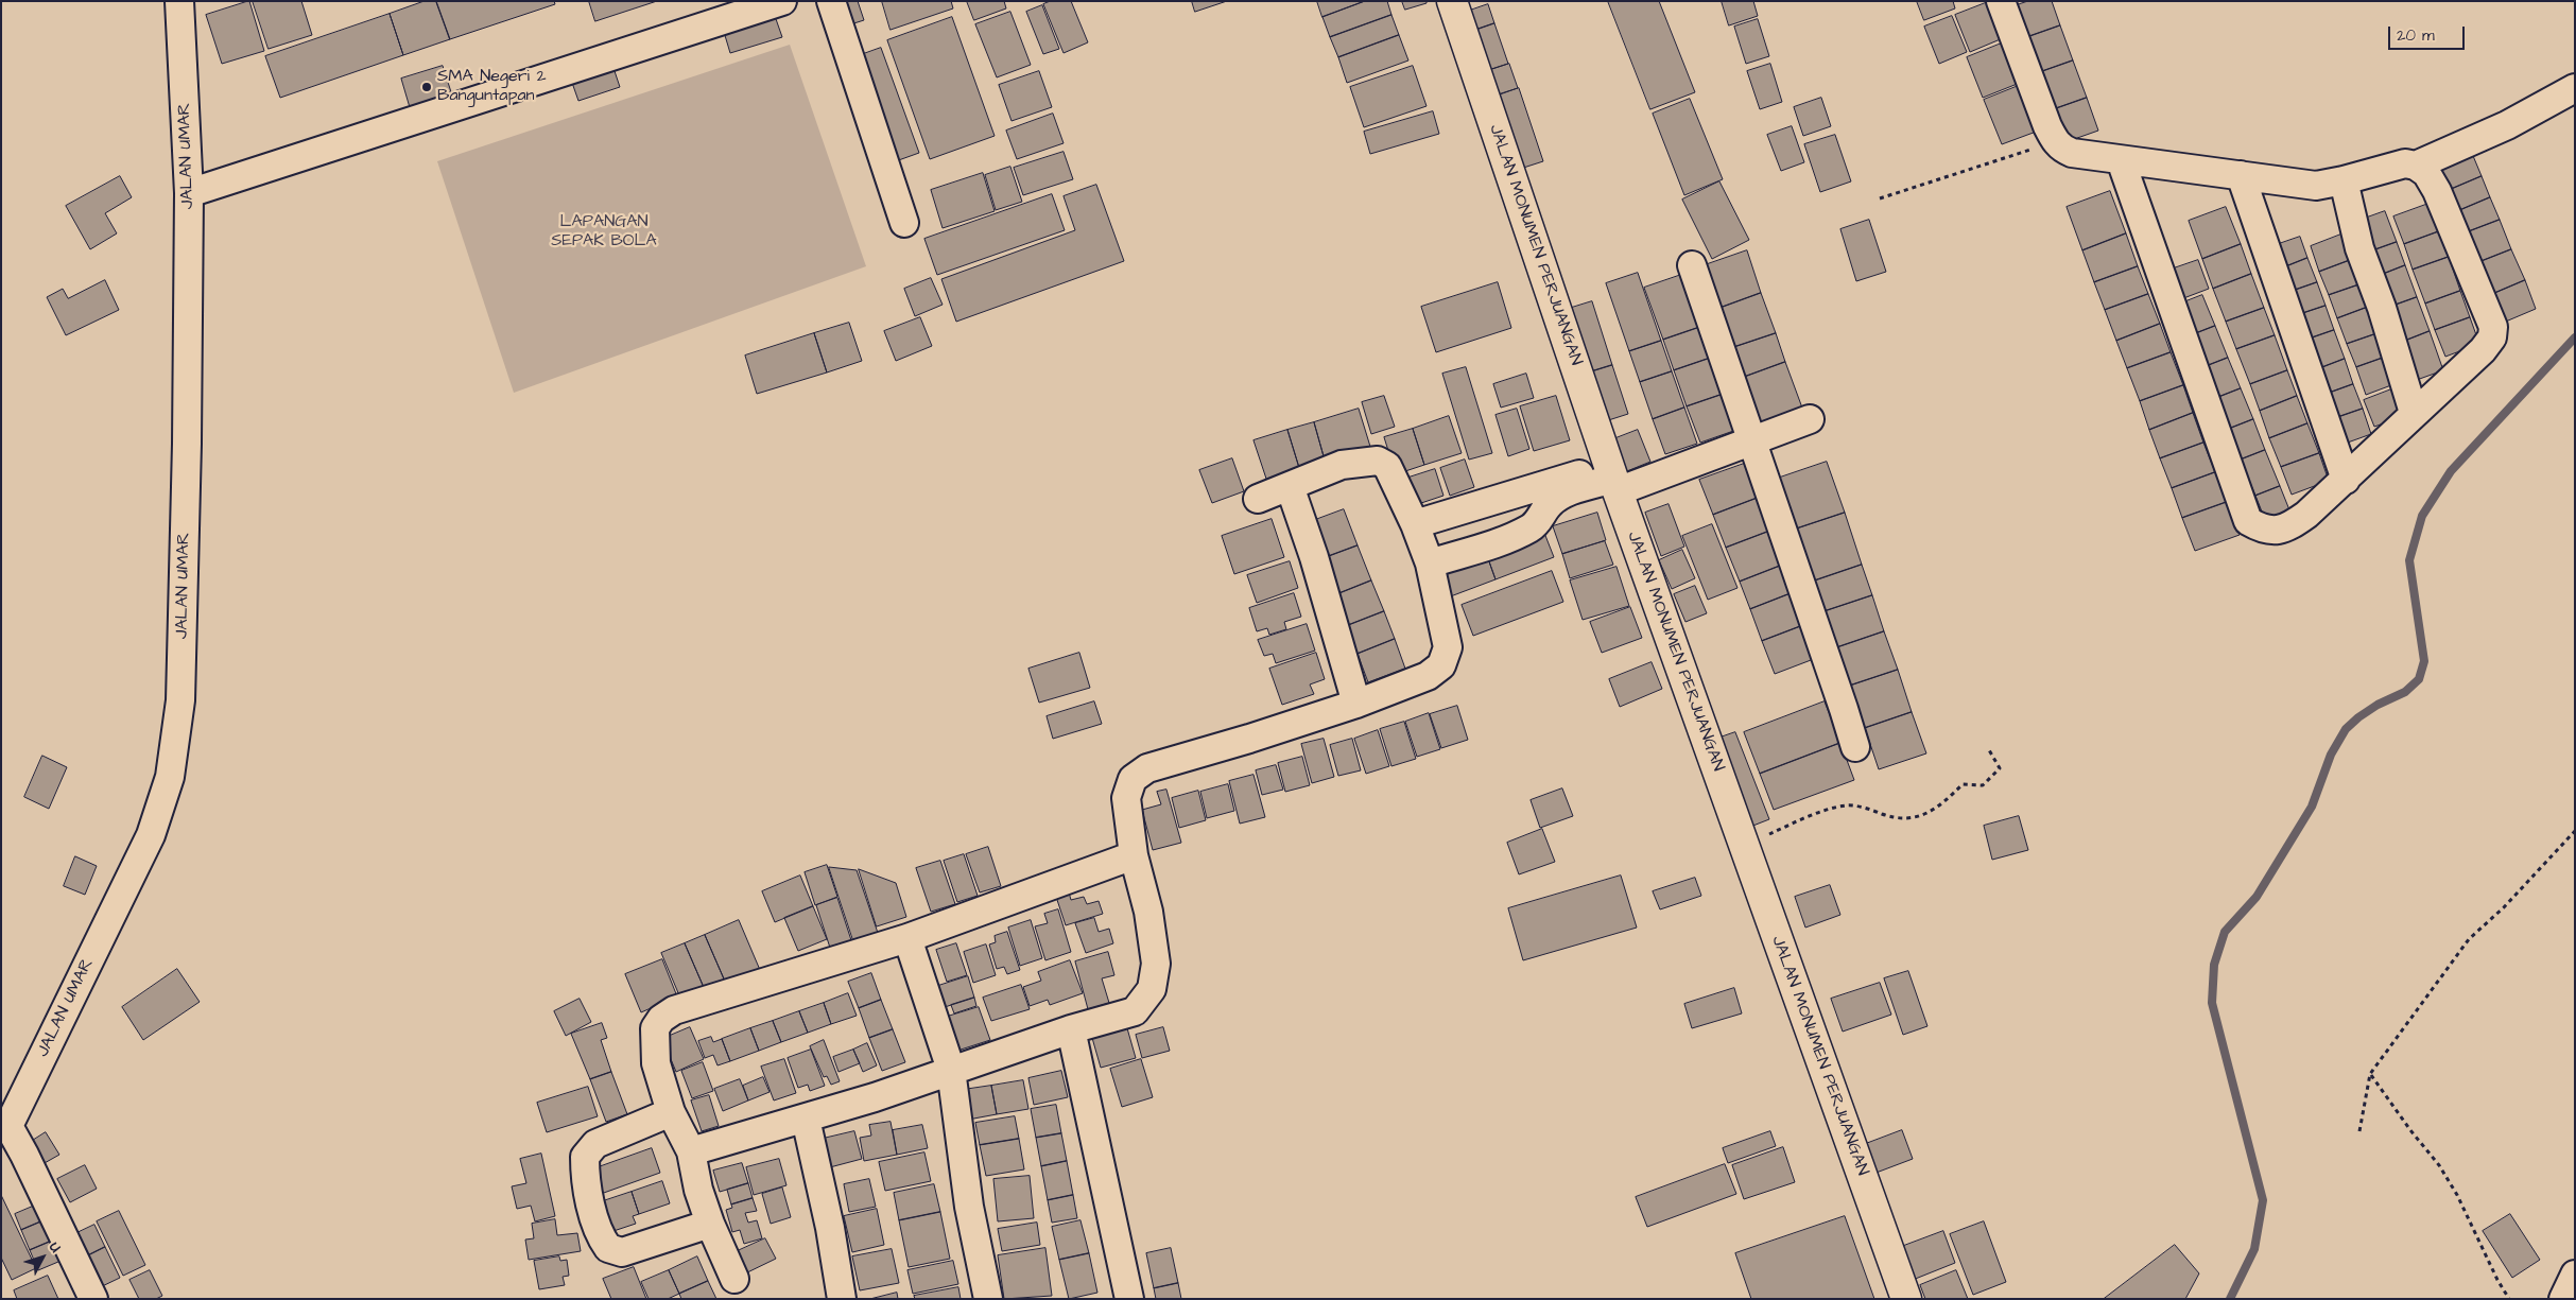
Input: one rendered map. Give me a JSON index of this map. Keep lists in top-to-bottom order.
{
  "streets": {
    "street": ["JALAN UMAR", "JALAN MONUMEN PERJUANGAN"]
  },
  "parks": ["LAPANGAN SEPAK BOLA"],
  "places": ["SMA Negeri 2 Banguntapan"],
  "scale_bar": "20 m",
  "north": "top right"
}
